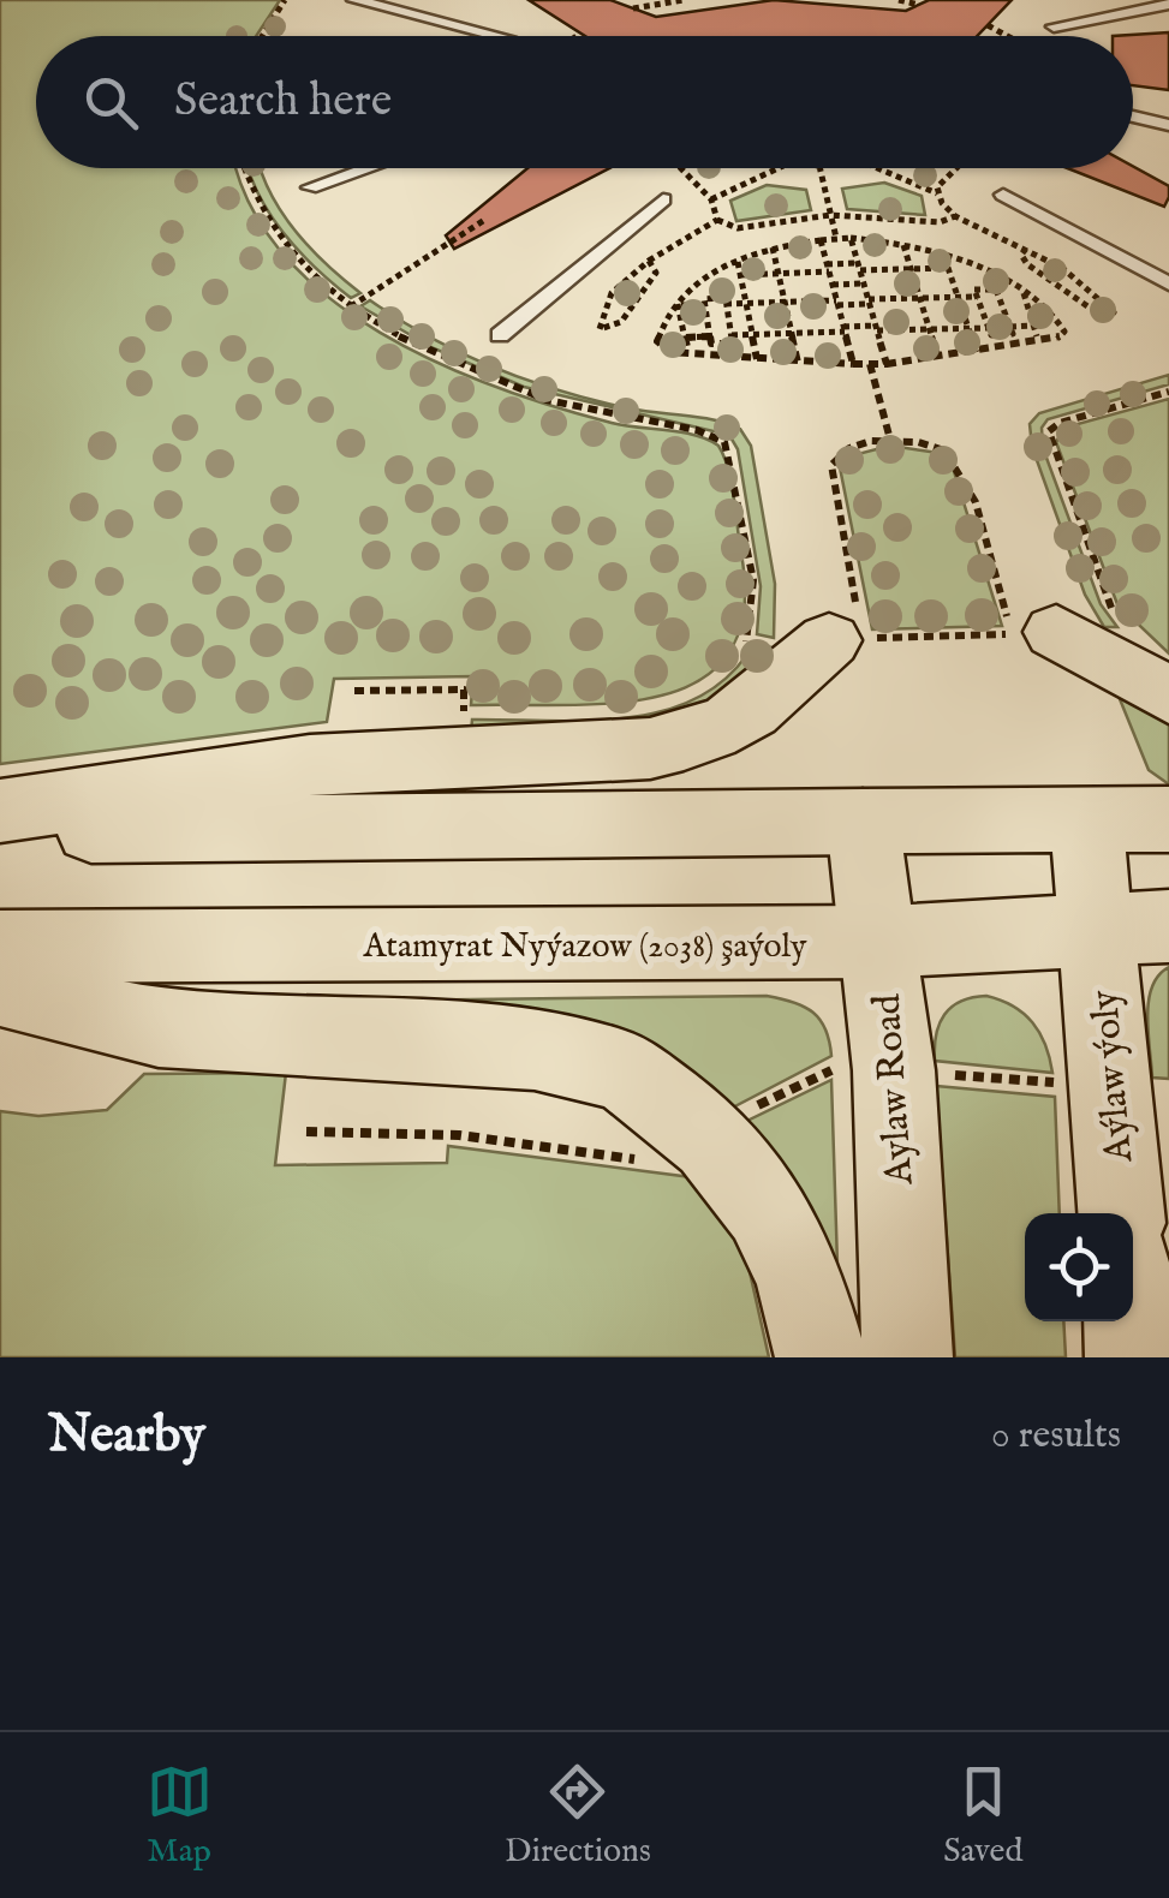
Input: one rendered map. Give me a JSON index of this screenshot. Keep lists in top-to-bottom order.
{
  "streets": {
    "main road": ["Atamyrat Nyýazow (2038) şaýoly", "Aýlaw ýoly", "Aylaw Road"]
  },
  "crossings": [
    ["Atamyrat Nyýazow (2038) şaýoly", "Aýlaw ýoly"],
    ["Atamyrat Nyýazow (2038) şaýoly", "Aylaw Road"]
  ],
  "page": {
    "search": "Search here",
    "heading": ["Nearby", "0 results"],
    "nav": ["Map", "Directions", "Saved"]
  }
}
